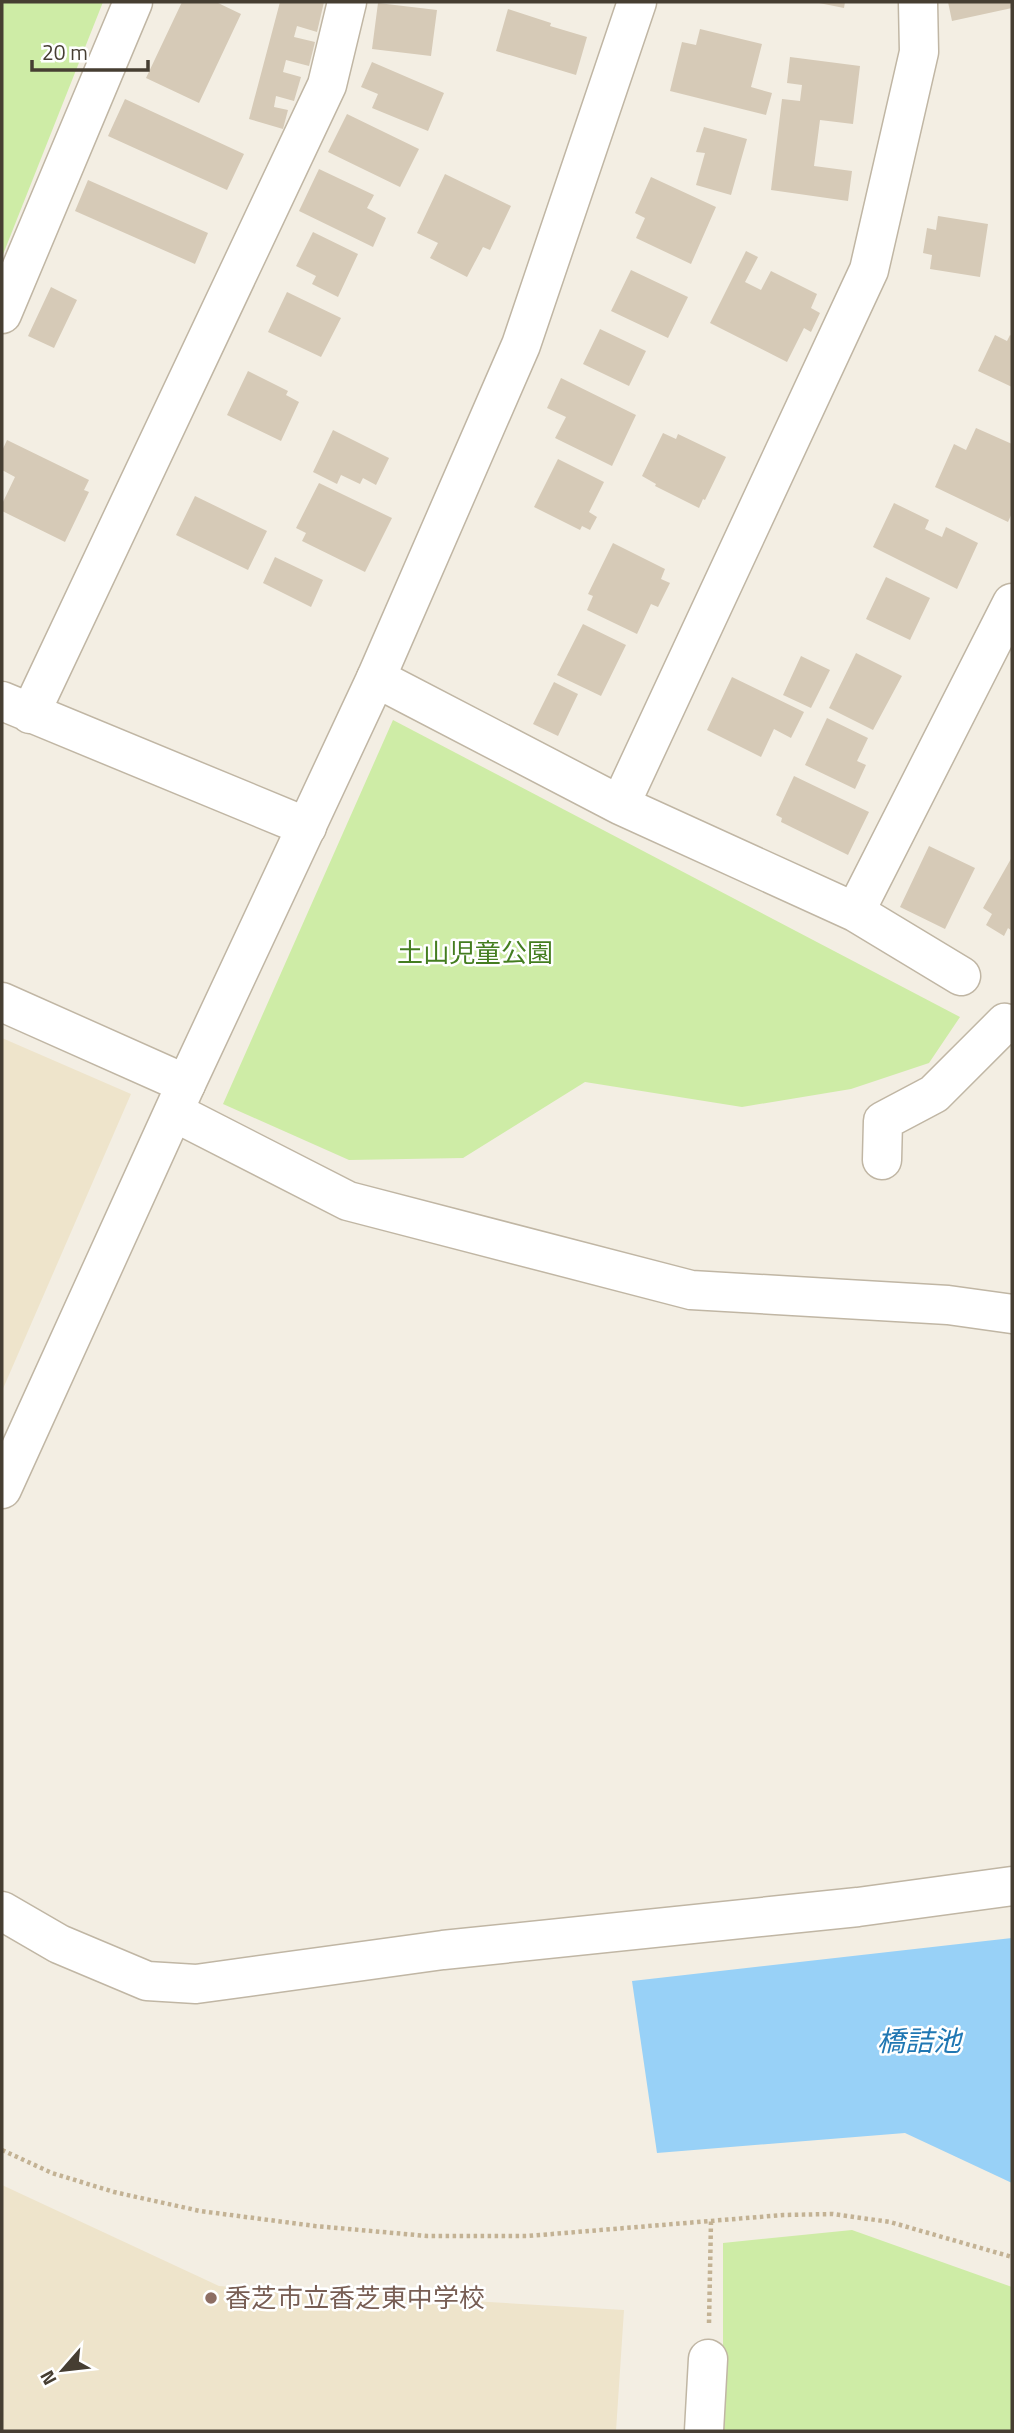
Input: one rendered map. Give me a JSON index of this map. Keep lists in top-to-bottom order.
{
  "water": ["橋詰池"],
  "parks": ["土山児童公園"],
  "places": ["香芝市立香芝東中学校"],
  "scale_bar": "20 m",
  "north": "bottom left"
}
